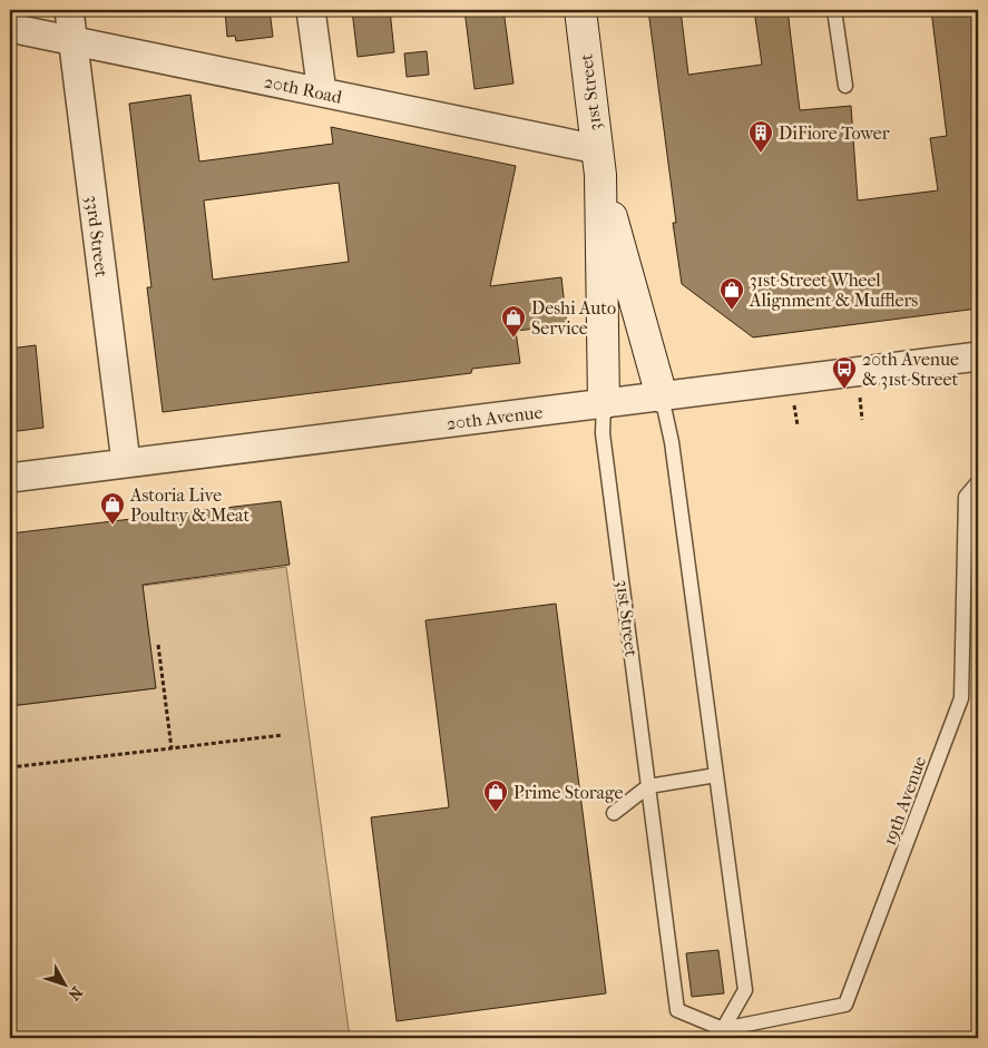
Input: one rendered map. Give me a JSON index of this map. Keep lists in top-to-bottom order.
{
  "streets": {
    "street": [
      "20th Road",
      "31st Street",
      "33rd Street",
      "20th Avenue"
    ],
    "lane": ["19th Avenue"]
  },
  "crossings": [
    ["20th Road", "31st Street"],
    ["20th Road", "33rd Street"],
    ["31st Street", "20th Avenue"],
    ["31st Street", "19th Avenue"],
    ["33rd Street", "20th Avenue"]
  ],
  "places": {
    "building": ["DiFiore Tower"],
    "shop": [
      "31st Street Wheel Alignment & Mufflers",
      "Deshi Auto Service",
      "Astoria Live Poultry & Meat",
      "Prime Storage"
    ],
    "bus stop": ["20th Avenue & 31st Street"]
  },
  "north": "bottom right"
}
